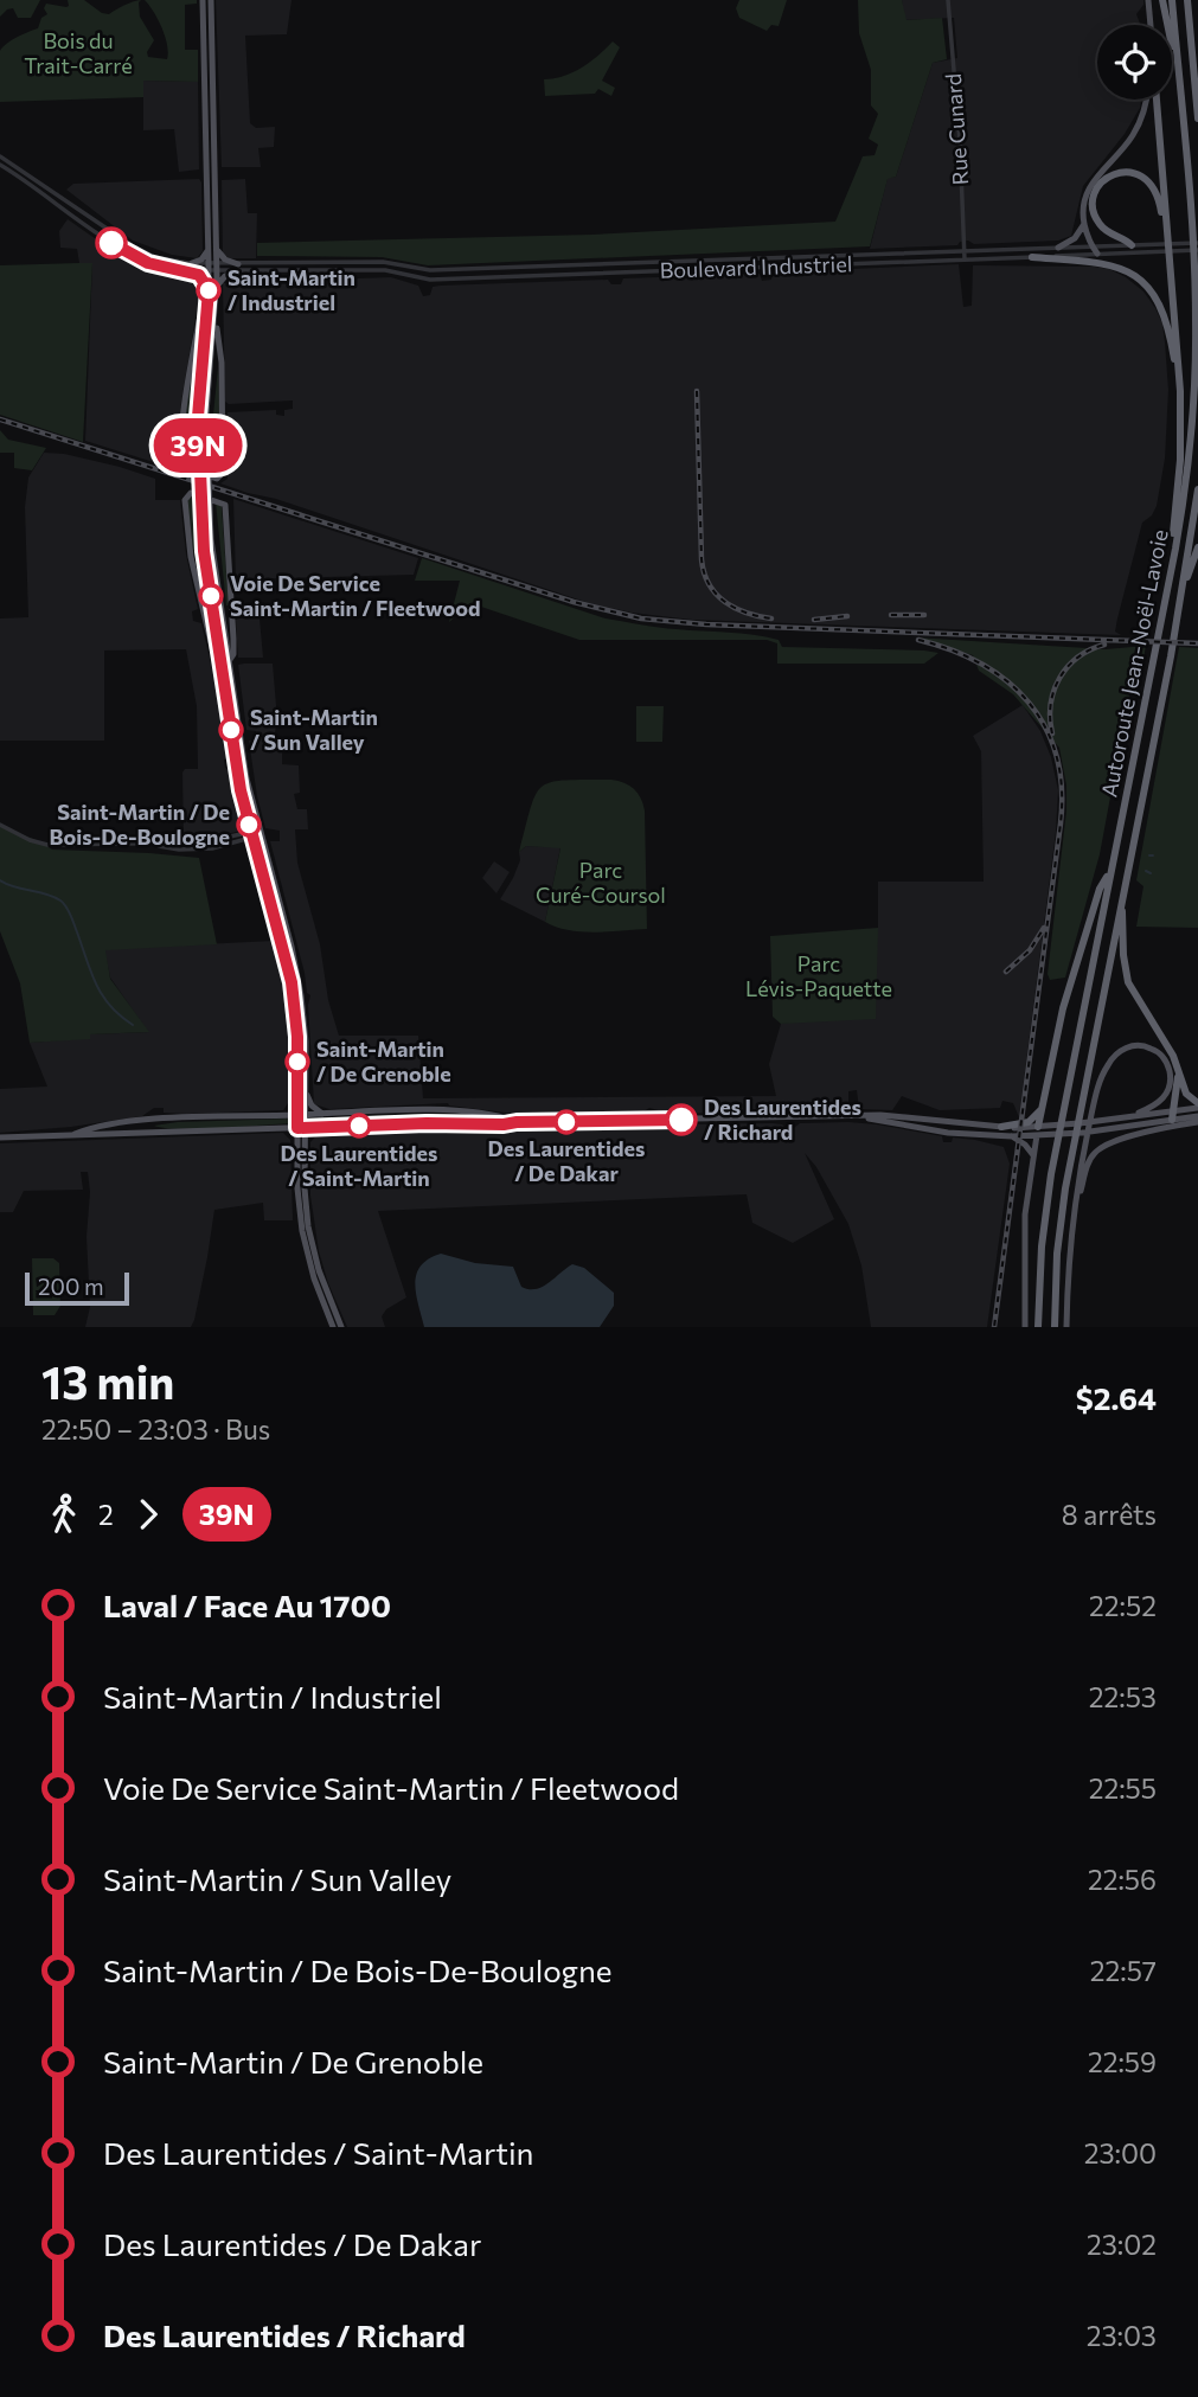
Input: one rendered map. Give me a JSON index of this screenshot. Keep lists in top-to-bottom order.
{
  "streets": {
    "highway": ["Autoroute Jean-Noël-Lavoie"],
    "street": ["Rue Cunard", "Boulevard Industriel"]
  },
  "crossings": [
    ["Rue Cunard", "Boulevard Industriel"],
    ["Boulevard Industriel", "Autoroute Jean-Noël-Lavoie"]
  ],
  "parks": ["Bois du Trait-Carré", "Parc Curé-Coursol", "Parc Lévis-Paquette"],
  "places": [
    "Saint-Martin / Industriel",
    "Voie De Service Saint-Martin / Fleetwood",
    "Saint-Martin / Sun Valley",
    "Saint-Martin / De Bois-De-Boulogne",
    "Saint-Martin / De Grenoble",
    "Des Laurentides / Richard",
    "Des Laurentides / De Dakar",
    "Des Laurentides / Saint-Martin"
  ],
  "lines": ["bus line 39N"],
  "scale_bar": "200 m",
  "page": {
    "on_map": "39N",
    "scale": "200 m",
    "heading": ["13 min", "22:50 – 23:03 · Bus", "$2.64"],
    "legs": ["2", "39N", "8 arrêts"],
    "list": [
      {
        "name": "Laval / Face Au 1700",
        "value": "22:52"
      },
      {
        "name": "Saint-Martin / Industriel",
        "value": "22:53"
      },
      {
        "name": "Voie De Service Saint-Martin / Fleetwood",
        "value": "22:55"
      },
      {
        "name": "Saint-Martin / Sun Valley",
        "value": "22:56"
      },
      {
        "name": "Saint-Martin / De Bois-De-Boulogne",
        "value": "22:57"
      },
      {
        "name": "Saint-Martin / De Grenoble",
        "value": "22:59"
      },
      {
        "name": "Des Laurentides / Saint-Martin",
        "value": "23:00"
      },
      {
        "name": "Des Laurentides / De Dakar",
        "value": "23:02"
      },
      {
        "name": "Des Laurentides / Richard",
        "value": "23:03"
      }
    ]
  }
}
